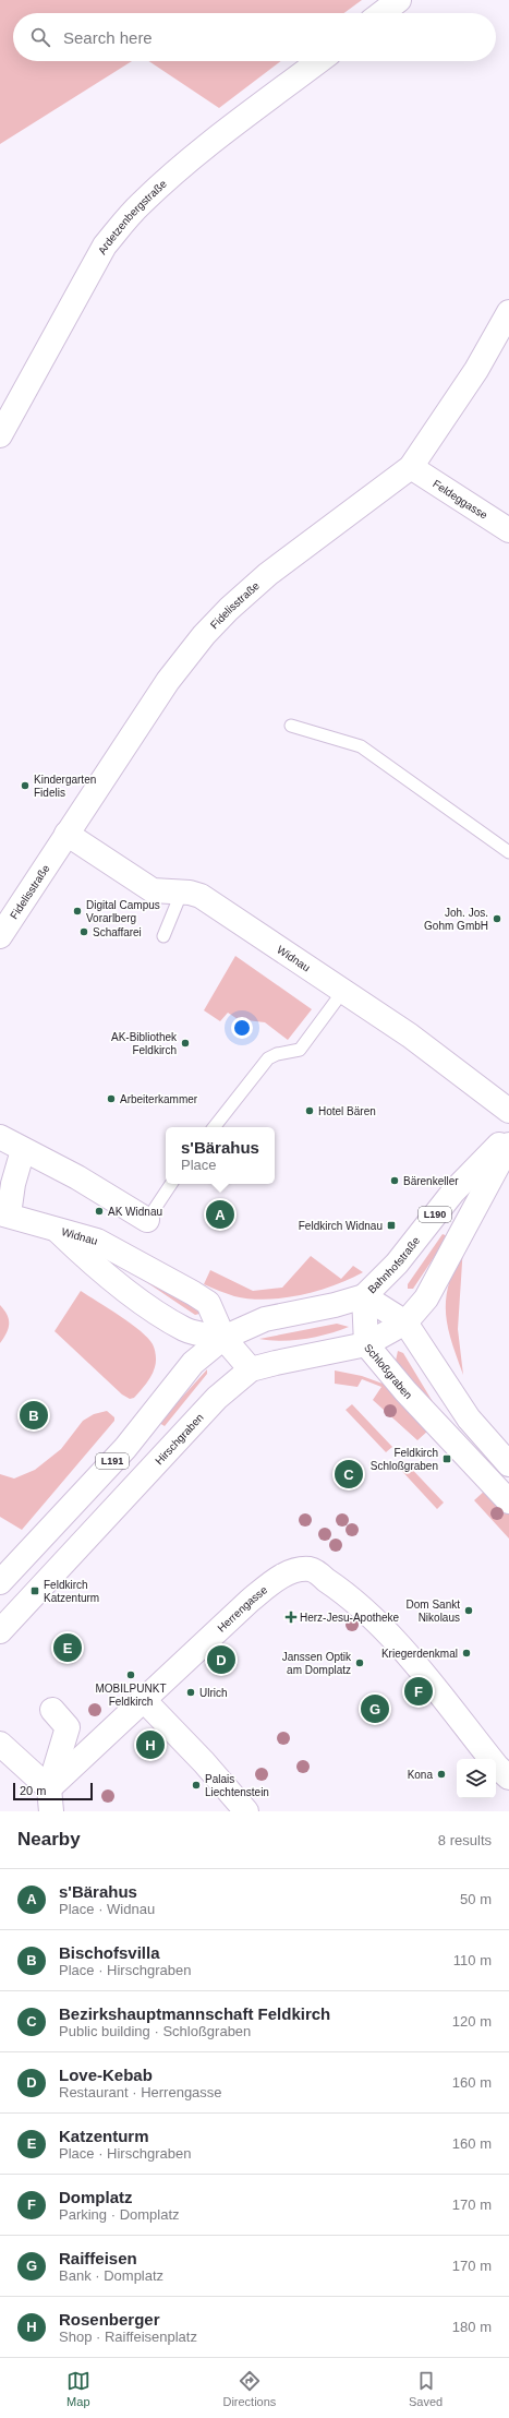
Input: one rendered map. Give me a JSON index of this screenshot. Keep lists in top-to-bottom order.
{
  "streets": {
    "street": [
      "Ardetzenbergstraße",
      "Feldeggasse",
      "Fidelisstraße",
      "Widnau",
      "L190",
      "Bahnhofstraße",
      "Schloßgraben",
      "Hirschgraben",
      "L191",
      "Herrengasse"
    ]
  },
  "crossings": [
    ["Feldeggasse", "Fidelisstraße"],
    ["Fidelisstraße", "Widnau"],
    ["Widnau", "Hirschgraben"],
    ["Widnau", "L191"],
    ["L190", "Hirschgraben"],
    ["Bahnhofstraße", "Schloßgraben"],
    ["Bahnhofstraße", "L191"],
    ["Schloßgraben", "Hirschgraben"],
    ["Schloßgraben", "L191"]
  ],
  "places": {
    "other": [
      "Kindergarten Fidelis",
      "Digital Campus Vorarlberg",
      "Joh. Jos. Gohm GmbH",
      "Schaffarei",
      "AK-Bibliothek Feldkirch",
      "Arbeiterkammer",
      "Hotel Bären",
      "Bärenkeller",
      "AK Widnau",
      "Dom Sankt Nikolaus",
      "Kriegerdenkmal",
      "Janssen Optik am Domplatz",
      "MOBILPUNKT Feldkirch",
      "Ulrich",
      "Kona",
      "Palais Liechtenstein"
    ],
    "transit": ["Feldkirch Widnau", "Feldkirch Schloßgraben", "Feldkirch Katzenturm"],
    "health": ["Herz-Jesu-Apotheke"]
  },
  "scale_bar": "20 m",
  "page": {
    "search": "Search here",
    "popup": ["s'Bärahus", "Place"],
    "pins": [
      "A",
      "B",
      "C",
      "E",
      "D",
      "F",
      "G",
      "H"
    ],
    "scale": "20 m",
    "heading": ["Nearby", "8 results"],
    "list": [
      {
        "mark": "A",
        "name": "s'Bärahus",
        "note": "Place · Widnau",
        "value": "50 m"
      },
      {
        "mark": "B",
        "name": "Bischofsvilla",
        "note": "Place · Hirschgraben",
        "value": "110 m"
      },
      {
        "mark": "C",
        "name": "Bezirkshauptmannschaft Feldkirch",
        "note": "Public building · Schloßgraben",
        "value": "120 m"
      },
      {
        "mark": "D",
        "name": "Love-Kebab",
        "note": "Restaurant · Herrengasse",
        "value": "160 m"
      },
      {
        "mark": "E",
        "name": "Katzenturm",
        "note": "Place · Hirschgraben",
        "value": "160 m"
      },
      {
        "mark": "F",
        "name": "Domplatz",
        "note": "Parking · Domplatz",
        "value": "170 m"
      },
      {
        "mark": "G",
        "name": "Raiffeisen",
        "note": "Bank · Domplatz",
        "value": "170 m"
      },
      {
        "mark": "H",
        "name": "Rosenberger",
        "note": "Shop · Raiffeisenplatz",
        "value": "180 m"
      }
    ],
    "nav": ["Map", "Directions", "Saved"]
  }
}
